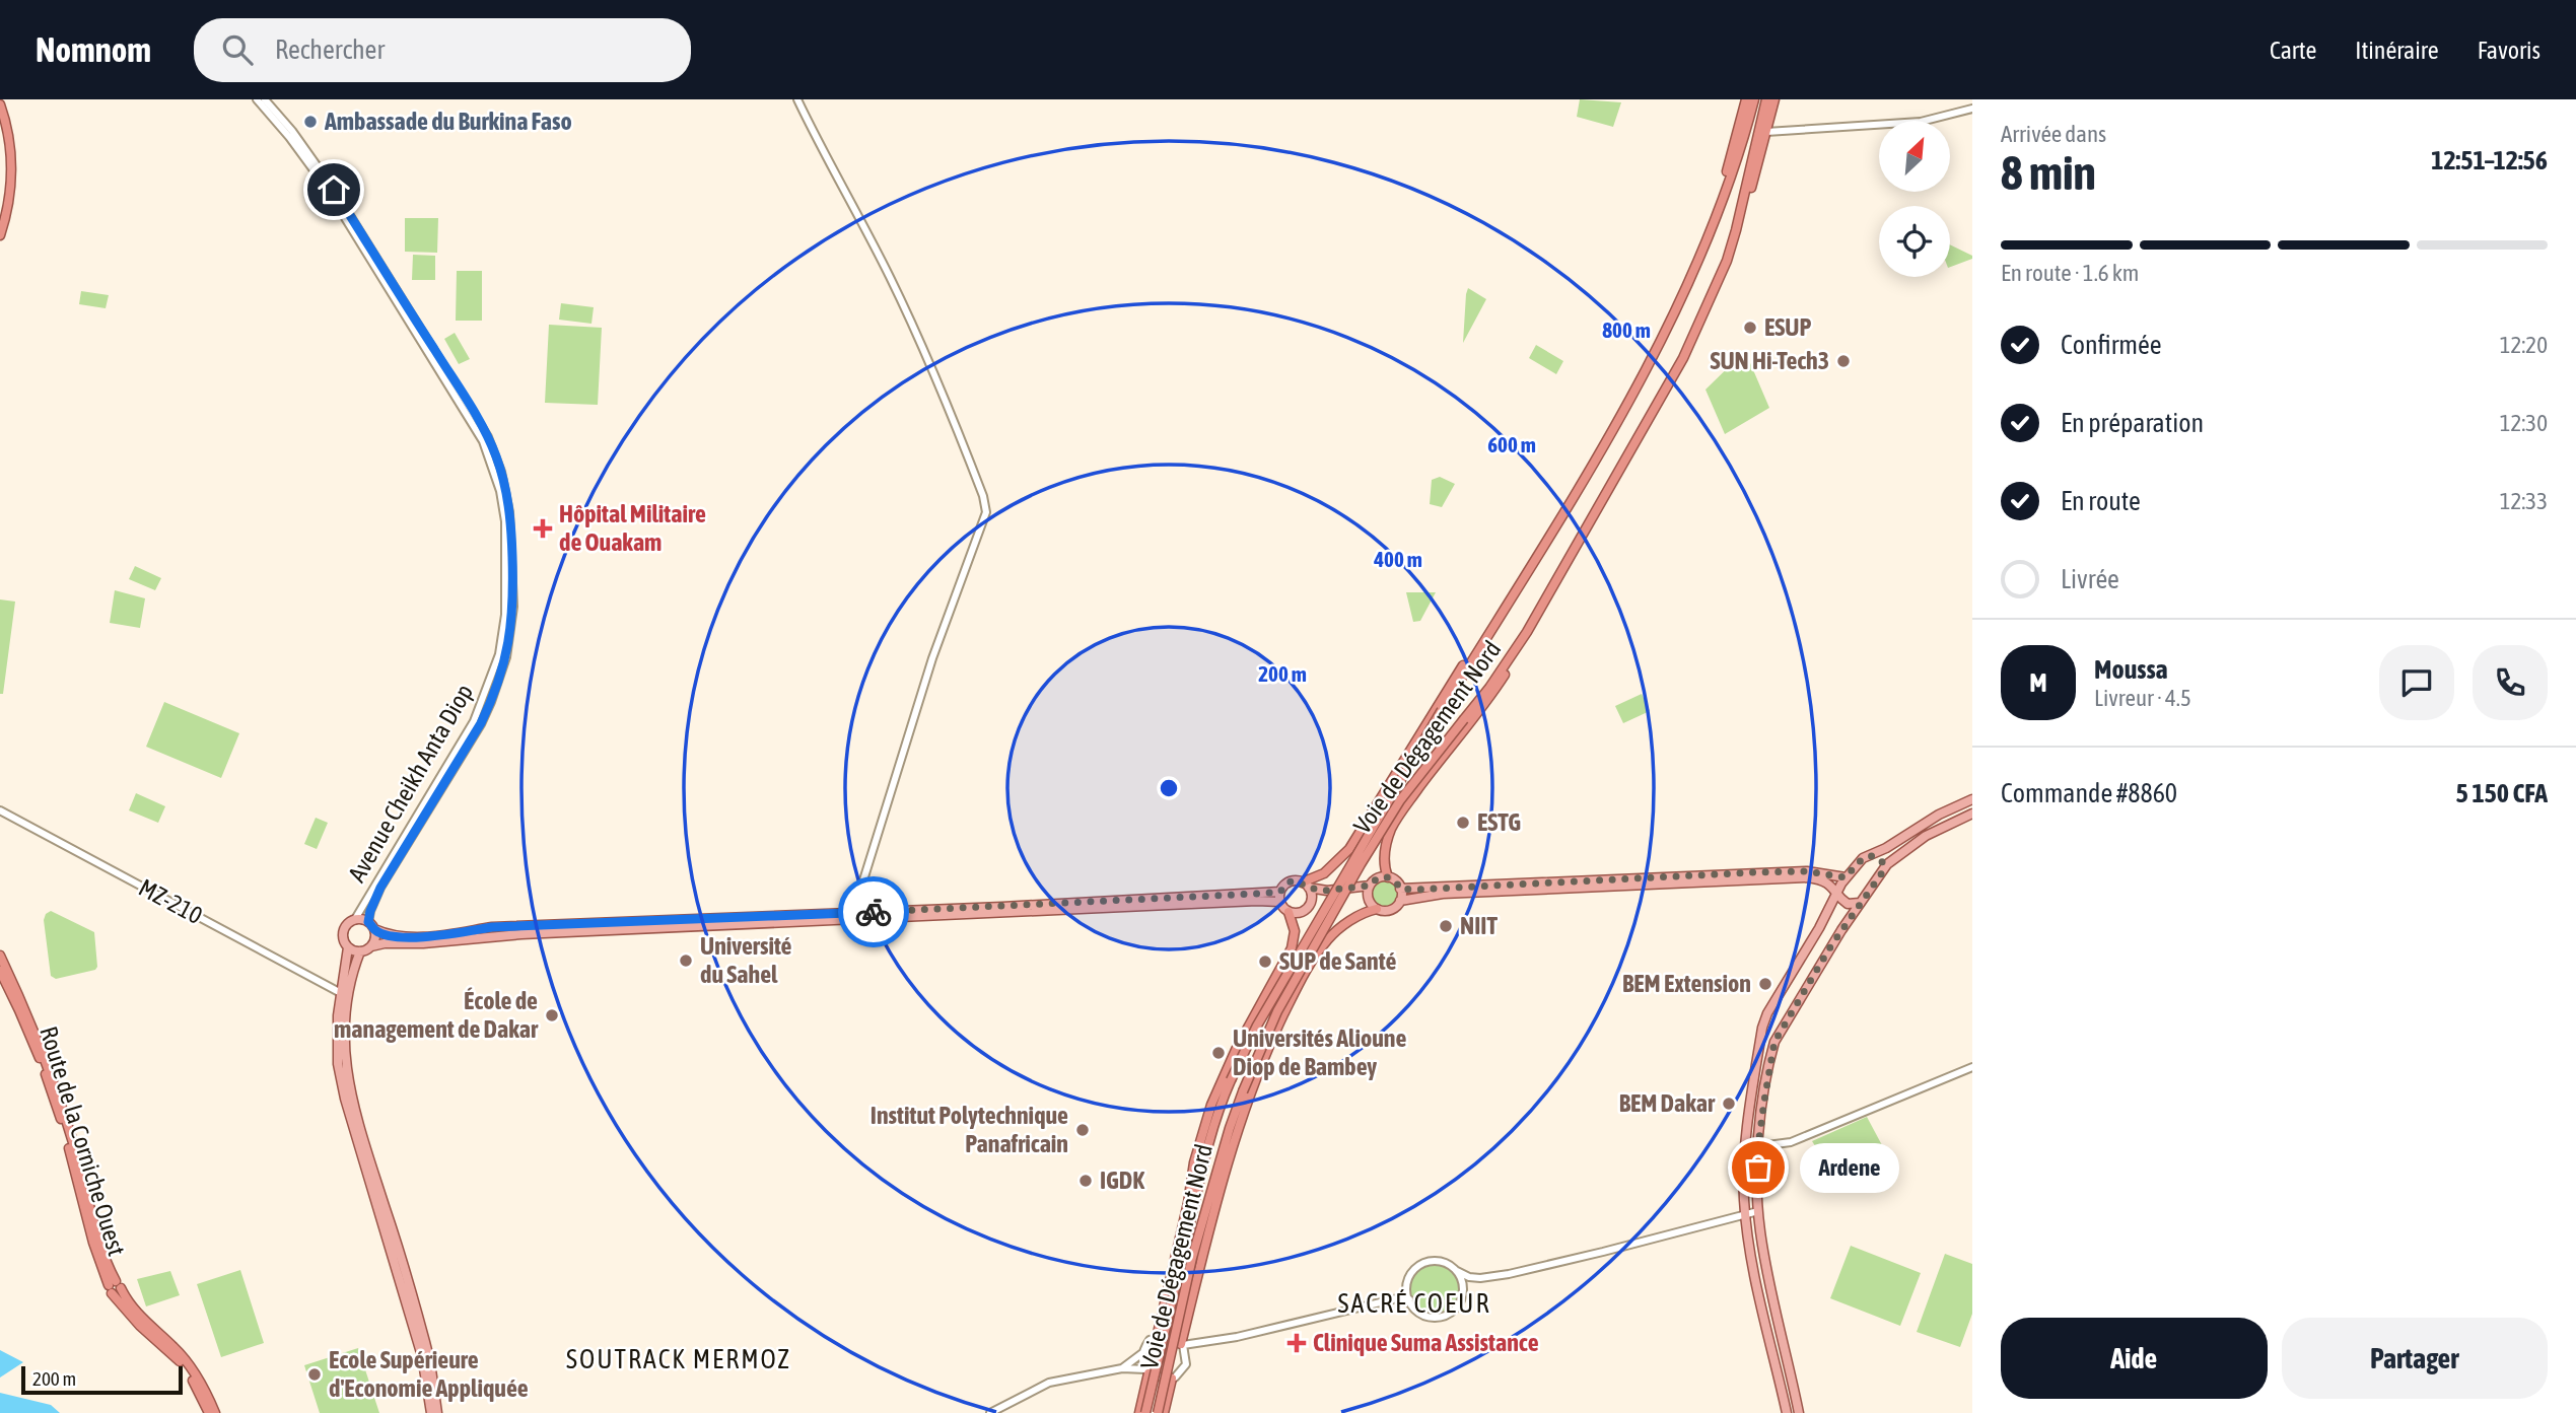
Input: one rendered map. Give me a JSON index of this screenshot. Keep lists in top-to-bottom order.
{
  "streets": {
    "highway": ["Voie de Dégagement Nord", "Route de la Corniche Ouest"],
    "street": ["Avenue Cheikh Anta Diop", "MZ-210"]
  },
  "districts": ["SACRÉ COEUR", "SOUTRACK MERMOZ"],
  "places": {
    "other": [
      "Ambassade du Burkina Faso",
      "ESUP",
      "SUN Hi-Tech3",
      "ESTG",
      "NIIT",
      "Université du Sahel",
      "SUP de Santé",
      "BEM Extension",
      "École de management de Dakar",
      "Universités Alioune Diop de Bambey",
      "BEM Dakar",
      "Institut Polytechnique Panafricain",
      "Ardene",
      "IGDK",
      "Ecole Supérieure d'Economie Appliquée"
    ],
    "health": ["Hôpital Militaire de Ouakam", "Clinique Suma Assistance"]
  },
  "scale_bar": "200 m",
  "north": "top right",
  "page": {
    "header": "Nomnom",
    "search": "Rechercher",
    "nav": ["Carte", "Itinéraire", "Favoris"],
    "heading": ["8 min", "Arrivée dans", "12:51–12:56"],
    "panel": [
      "Moussa",
      "Livreur · 4.5",
      "Commande #8860",
      "5 150 CFA"
    ],
    "bar": "En route · 1.6 km",
    "list": [
      ["Confirmée", "12:20"],
      ["En préparation", "12:30"],
      ["En route", "12:33"],
      "Livrée"
    ],
    "round": "M",
    "bubble": "Ardene",
    "buttons": ["Aide", "Partager"],
    "scale": "200 m"
  },
  "rings": [
    "800 m",
    "600 m",
    "400 m",
    "200 m"
  ]
}
